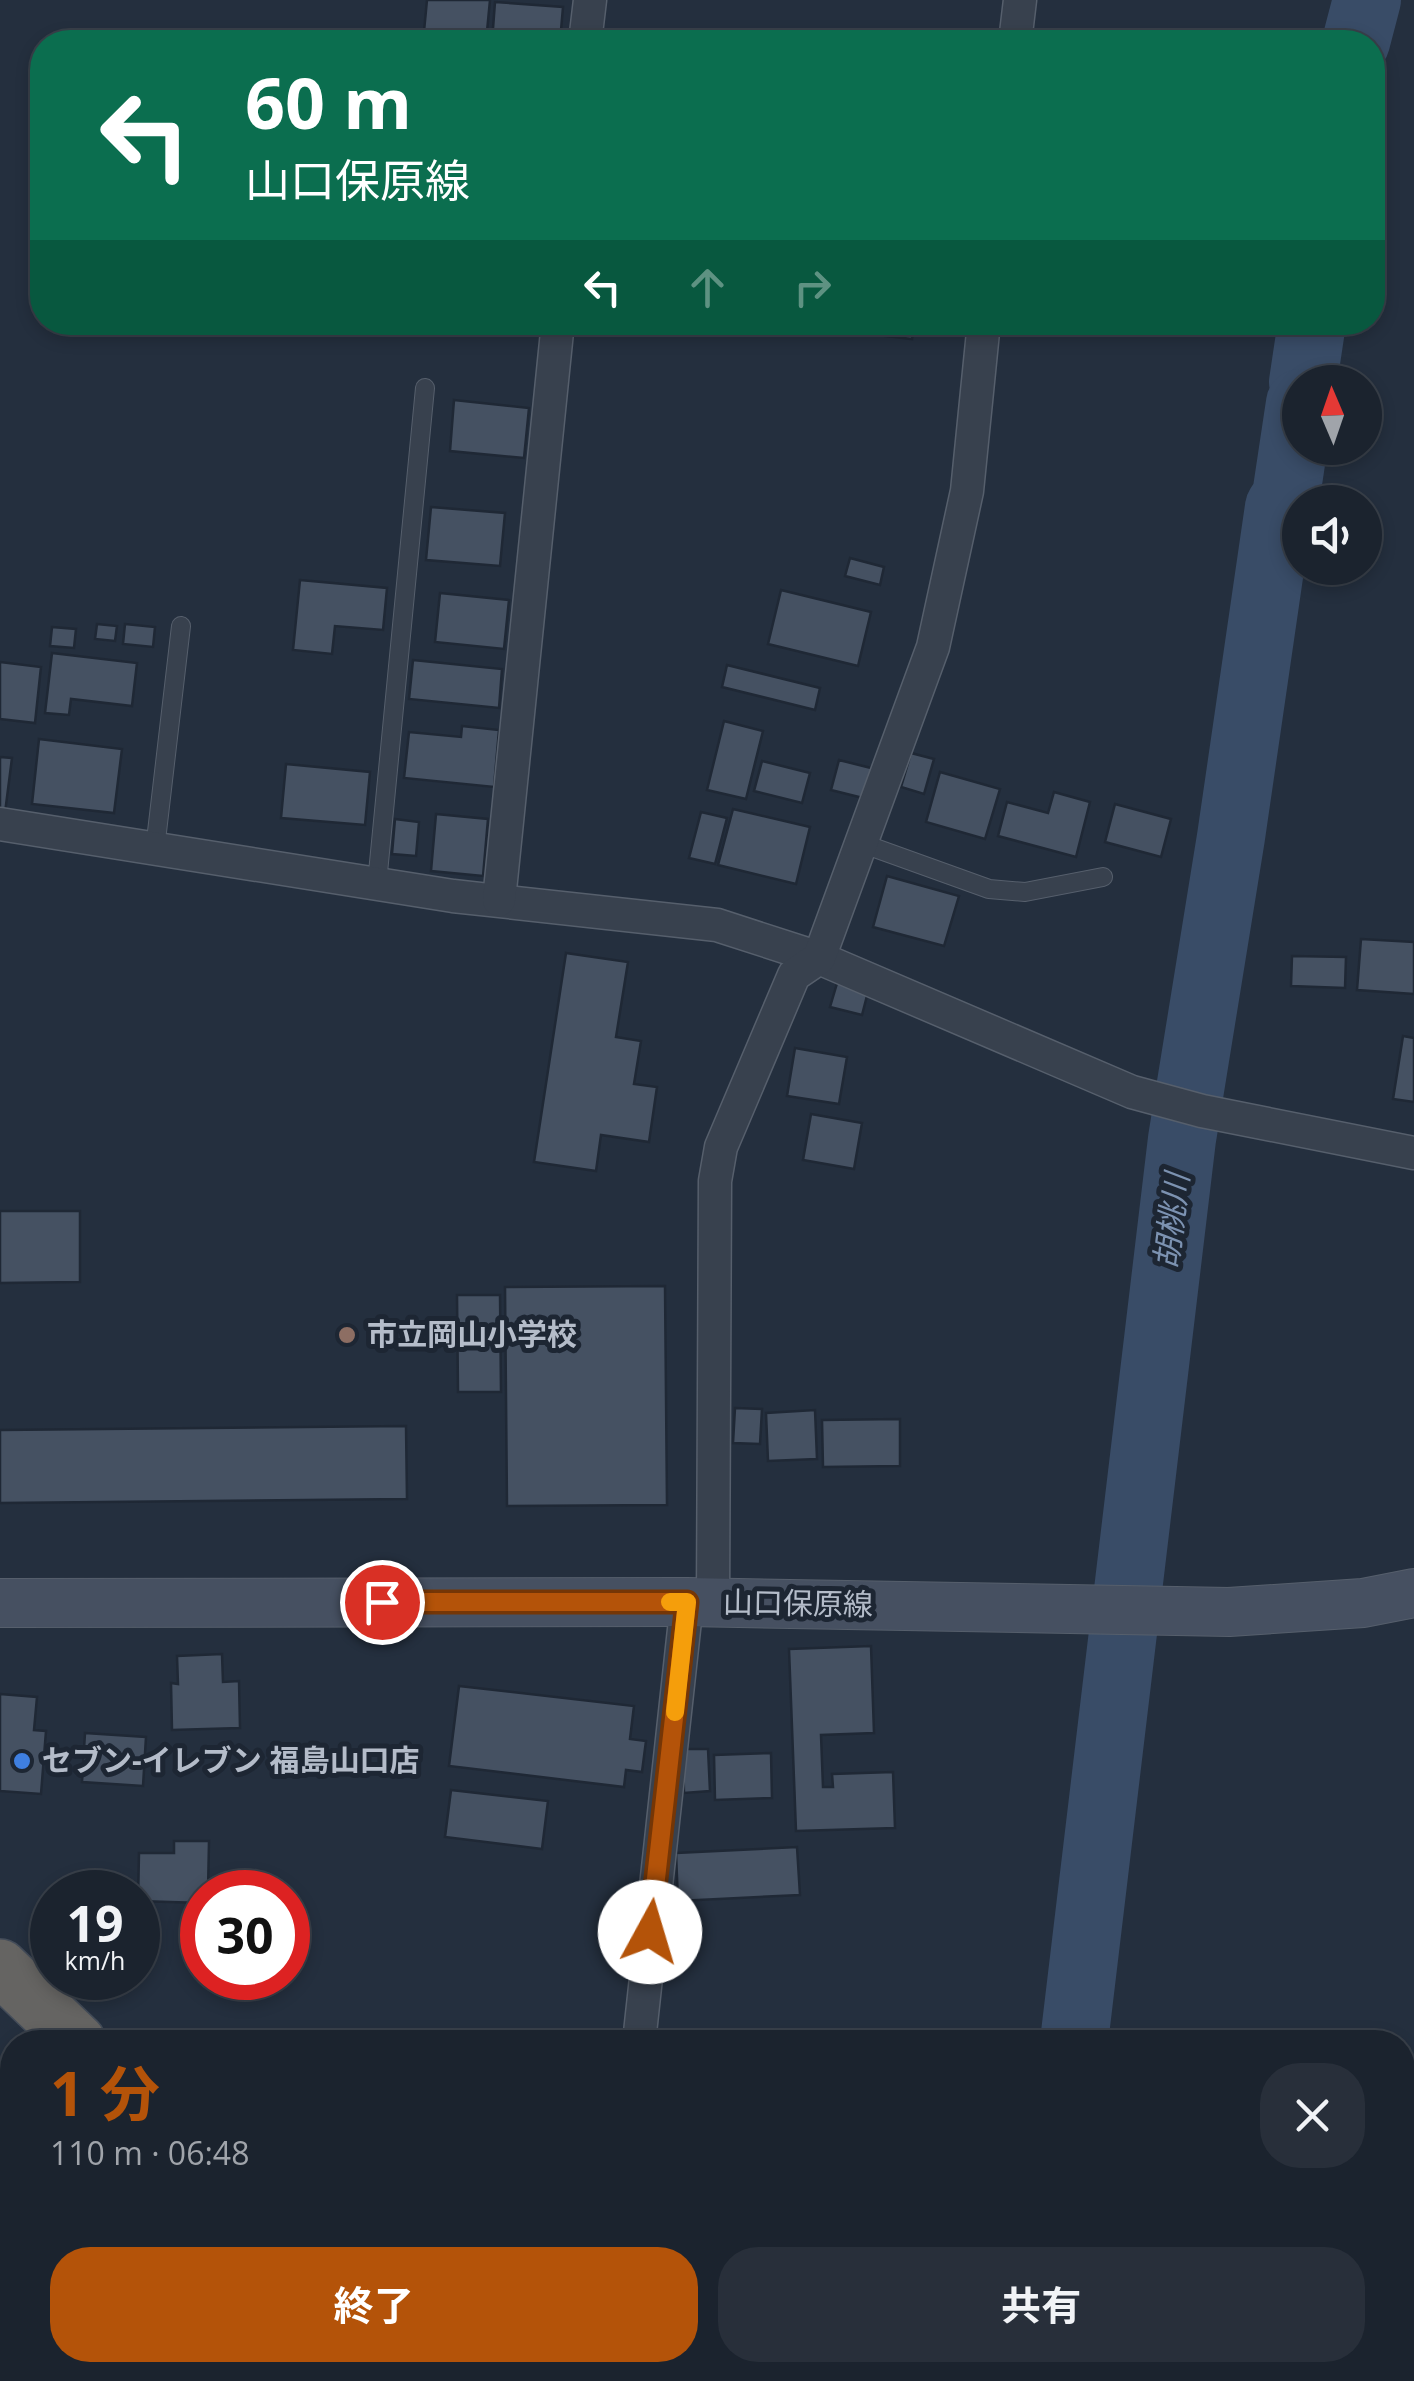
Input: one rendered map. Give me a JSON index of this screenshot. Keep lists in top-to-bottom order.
{
  "streets": {
    "main road": ["山口保原線"]
  },
  "water": ["胡桃川"],
  "places": ["市立岡山小学校", "セブン-イレブン 福島山口店"],
  "north": "top",
  "page": {
    "turn": ["60 m", "山口保原線"],
    "speed": "19 km/h",
    "limit": "30",
    "heading": ["1 分", "110 m · 06:48"],
    "buttons": ["終了", "共有"]
  }
}
